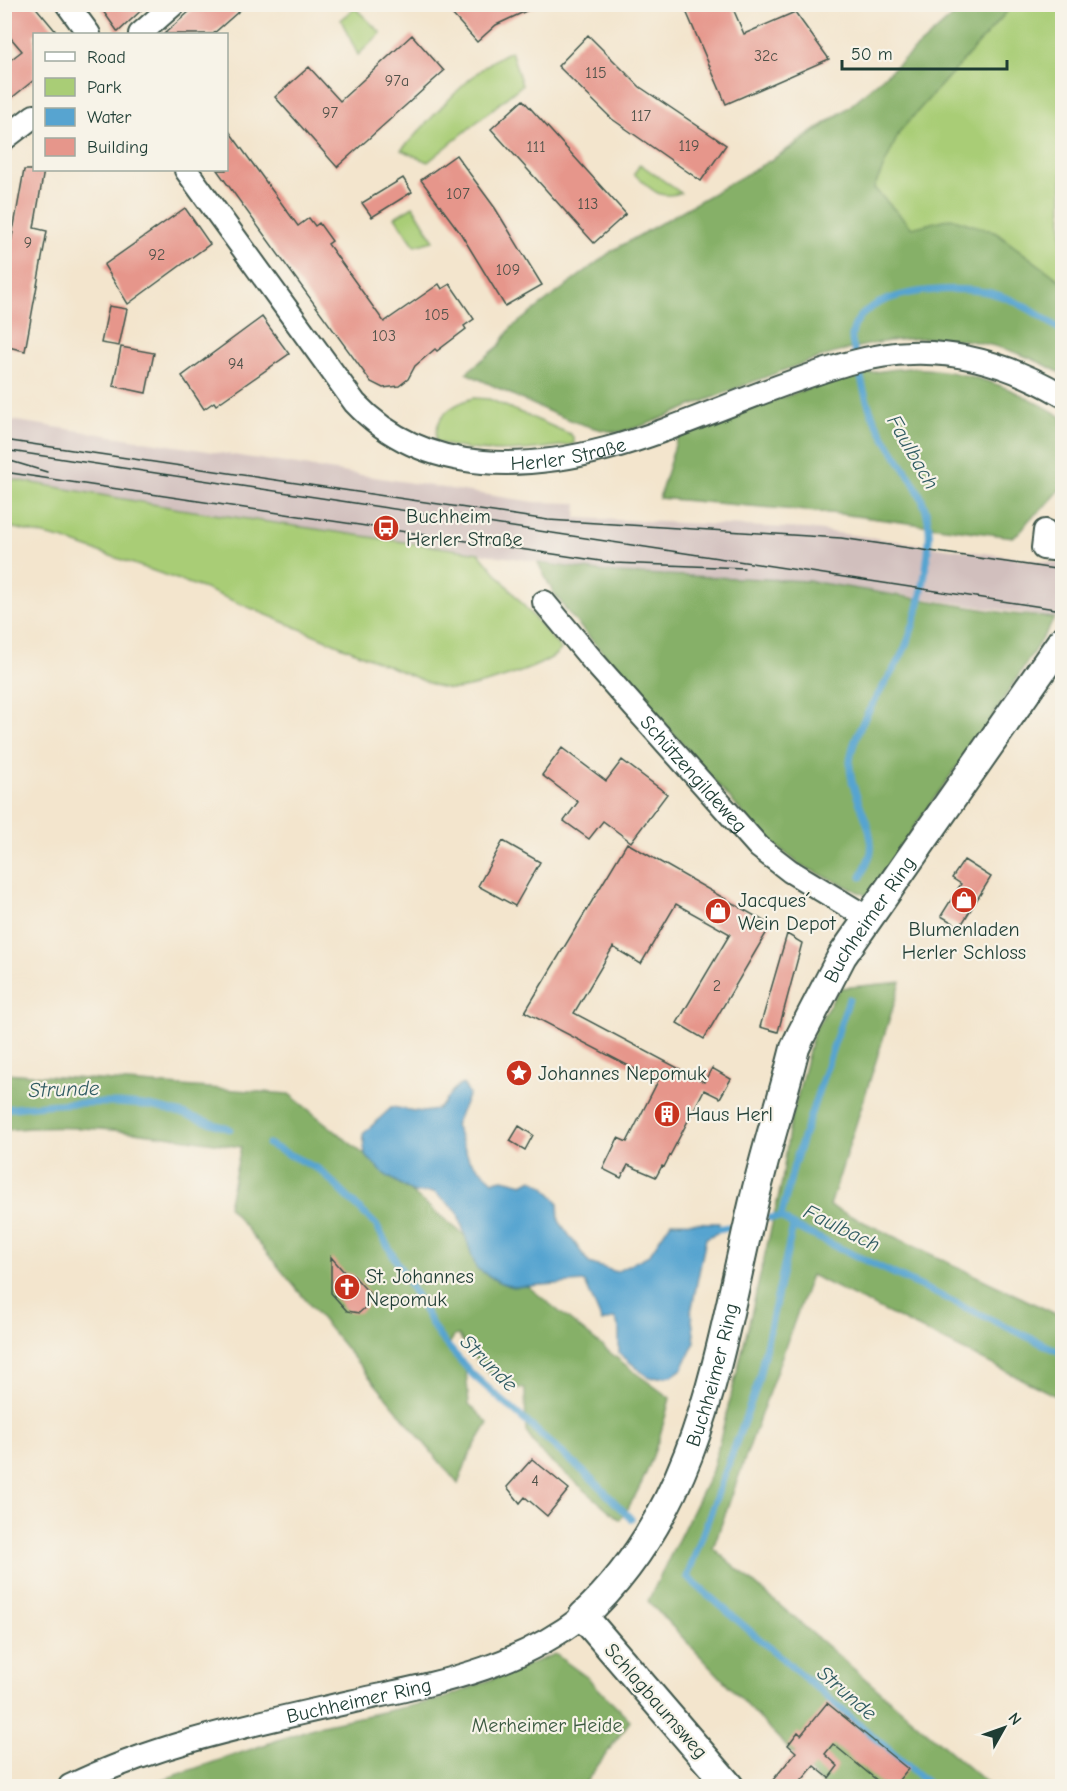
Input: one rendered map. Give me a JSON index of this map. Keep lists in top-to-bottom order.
{
  "streets": {
    "main road": ["Buchheimer Ring", "Schlagbaumsweg"],
    "street": ["Herler Straße", "Schützengildeweg"]
  },
  "crossings": [
    ["Schützengildeweg", "Buchheimer Ring"],
    ["Buchheimer Ring", "Schlagbaumsweg"]
  ],
  "water": ["Faulbach", "Strunde"],
  "parks": ["Merheimer Heide"],
  "places": {
    "bus stop": ["Buchheim Herler Straße"],
    "shop": ["Blumenladen Herler Schloss", "Jacques´ Wein Depot"],
    "place": ["Johannes Nepomuk"],
    "building": ["Haus Herl"],
    "church": ["St. Johannes Nepomuk"]
  },
  "house_numbers": [
    "32c",
    "115",
    "97a",
    "97",
    "117",
    "119",
    "111",
    "107",
    "113",
    "9",
    "92",
    "109",
    "105",
    "103",
    "94",
    "2",
    "4"
  ],
  "legend": [
    "Road",
    "Park",
    "Water",
    "Building"
  ],
  "scale_bar": "50 m",
  "north": "top right"
}
